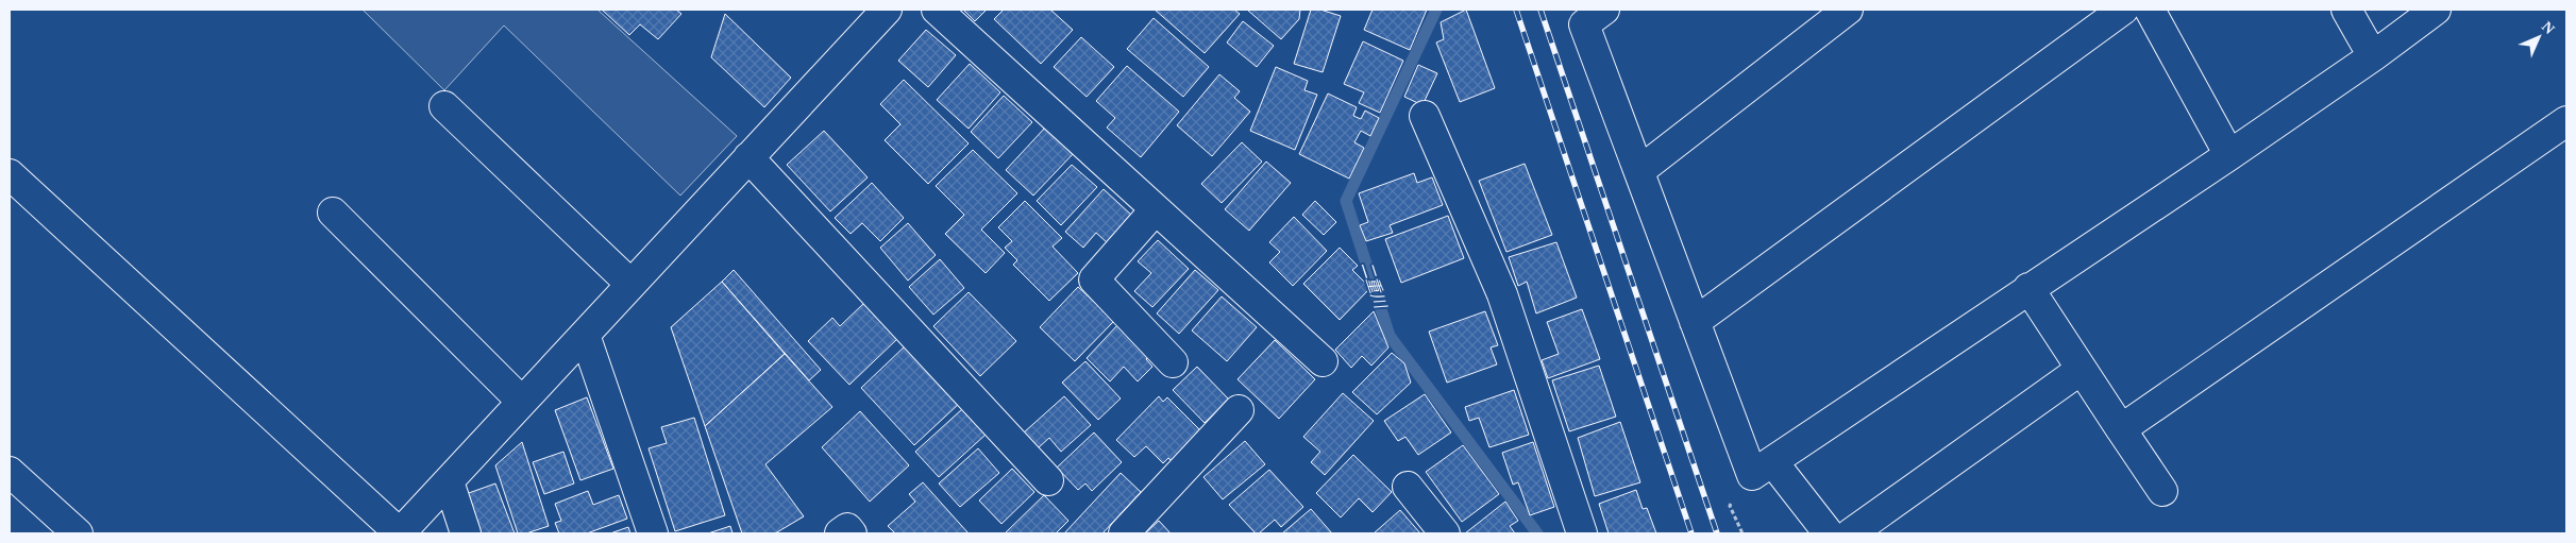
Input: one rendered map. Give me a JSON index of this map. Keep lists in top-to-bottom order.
{
  "water": ["二重川"],
  "north": "top right"
}
